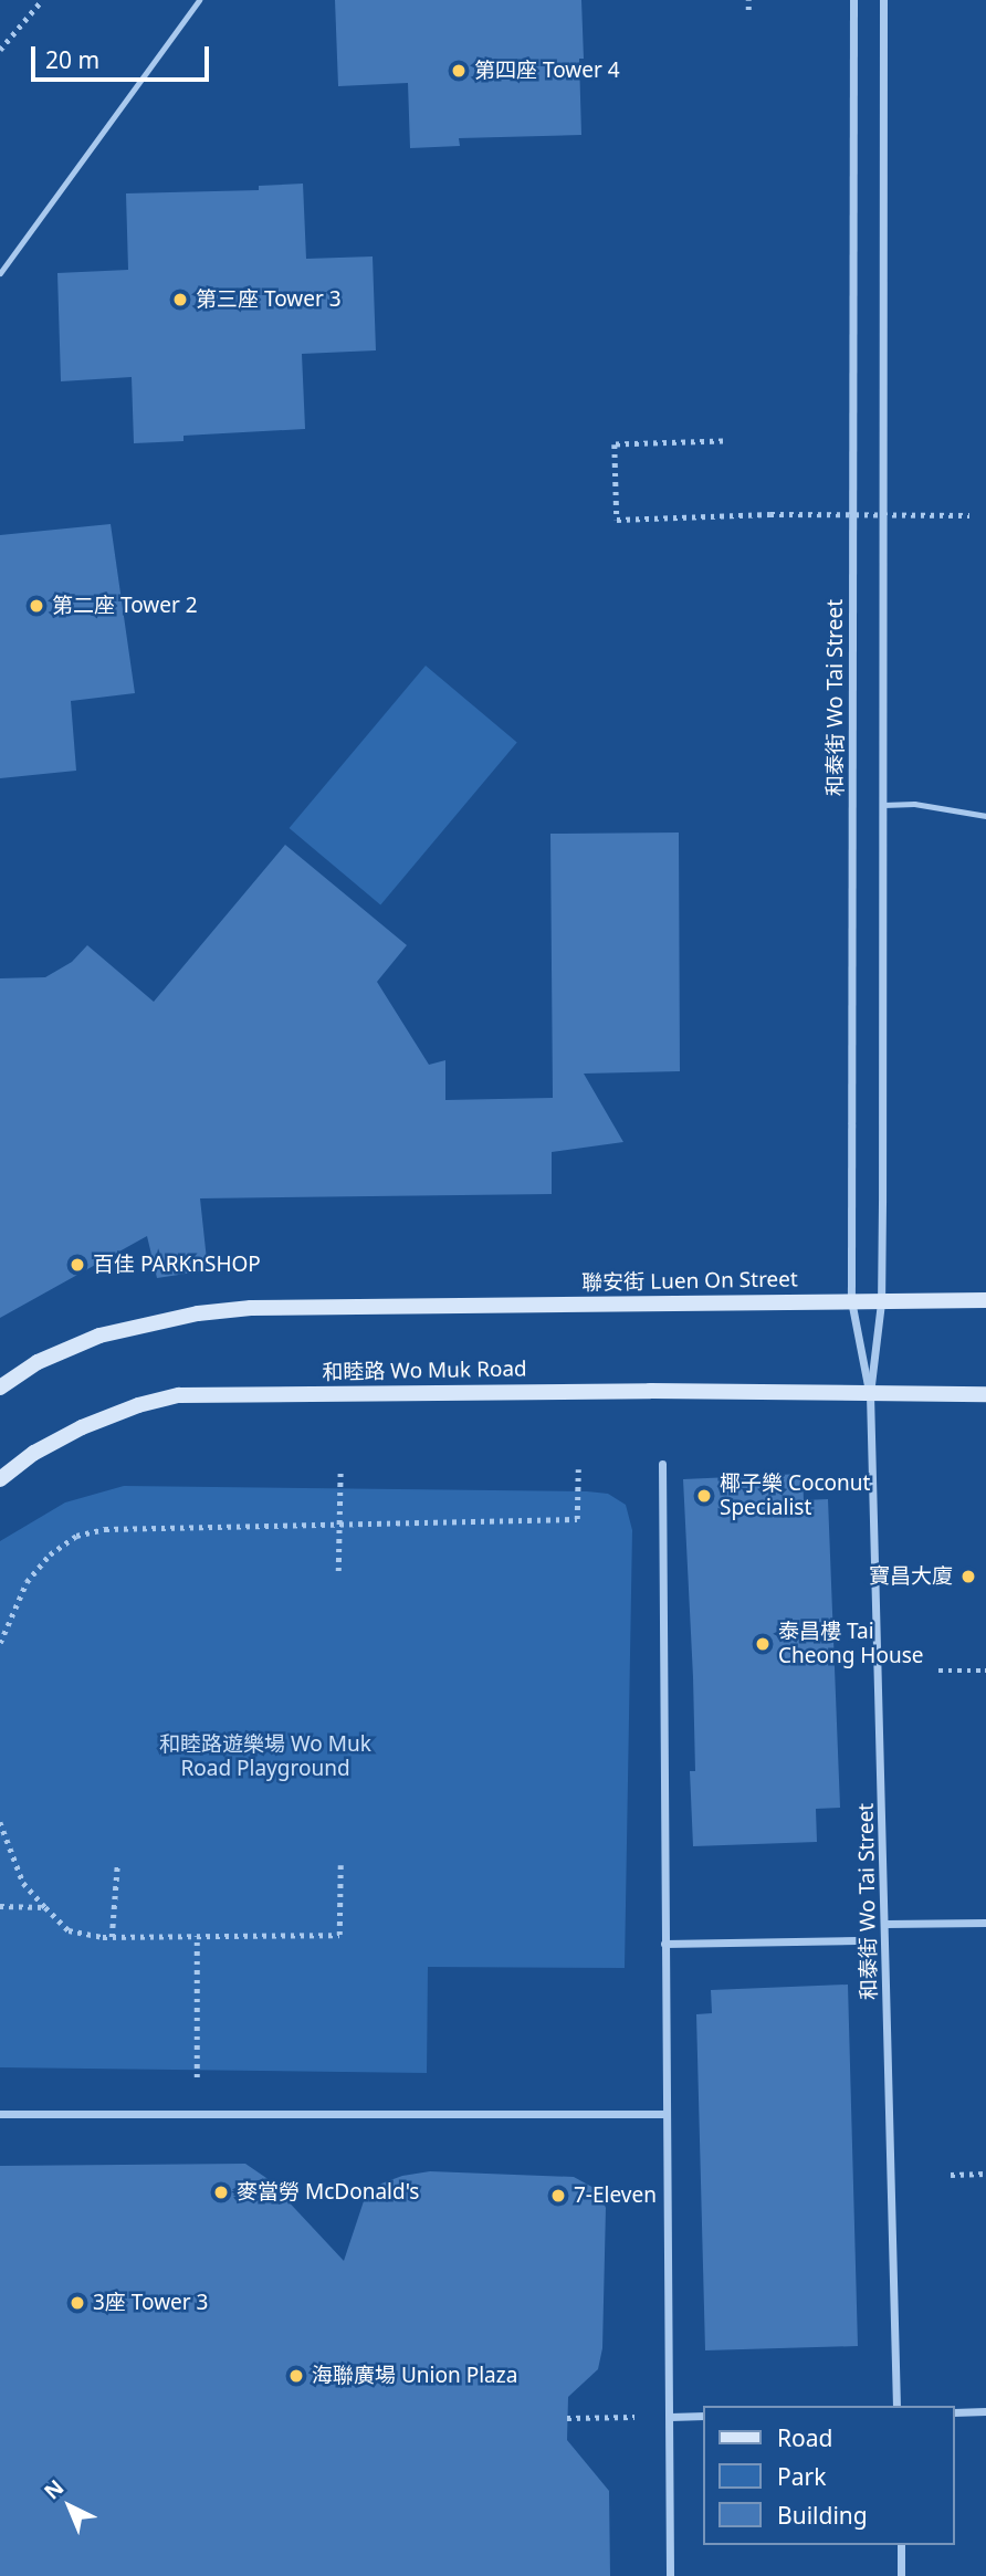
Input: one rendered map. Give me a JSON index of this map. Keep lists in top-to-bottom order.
{
  "streets": {
    "street": ["和泰街 Wo Tai Street", "聯安街 Luen On Street", "和睦路 Wo Muk Road"]
  },
  "crossings": [
    ["和泰街 Wo Tai Street", "聯安街 Luen On Street"],
    ["和泰街 Wo Tai Street", "和睦路 Wo Muk Road"]
  ],
  "parks": ["和睦路遊樂場 Wo Muk Road Playground"],
  "places": [
    "第四座 Tower 4",
    "第三座 Tower 3",
    "第二座 Tower 2",
    "百佳 PARKnSHOP",
    "椰子樂 Coconut Specialist",
    "寶昌大廈",
    "泰昌樓 Tai Cheong House",
    "麥當勞 McDonald's",
    "7-Eleven",
    "3座 Tower 3",
    "海聯廣場 Union Plaza"
  ],
  "legend": ["Road", "Park", "Building"],
  "scale_bar": "20 m",
  "north": "top left"
}
